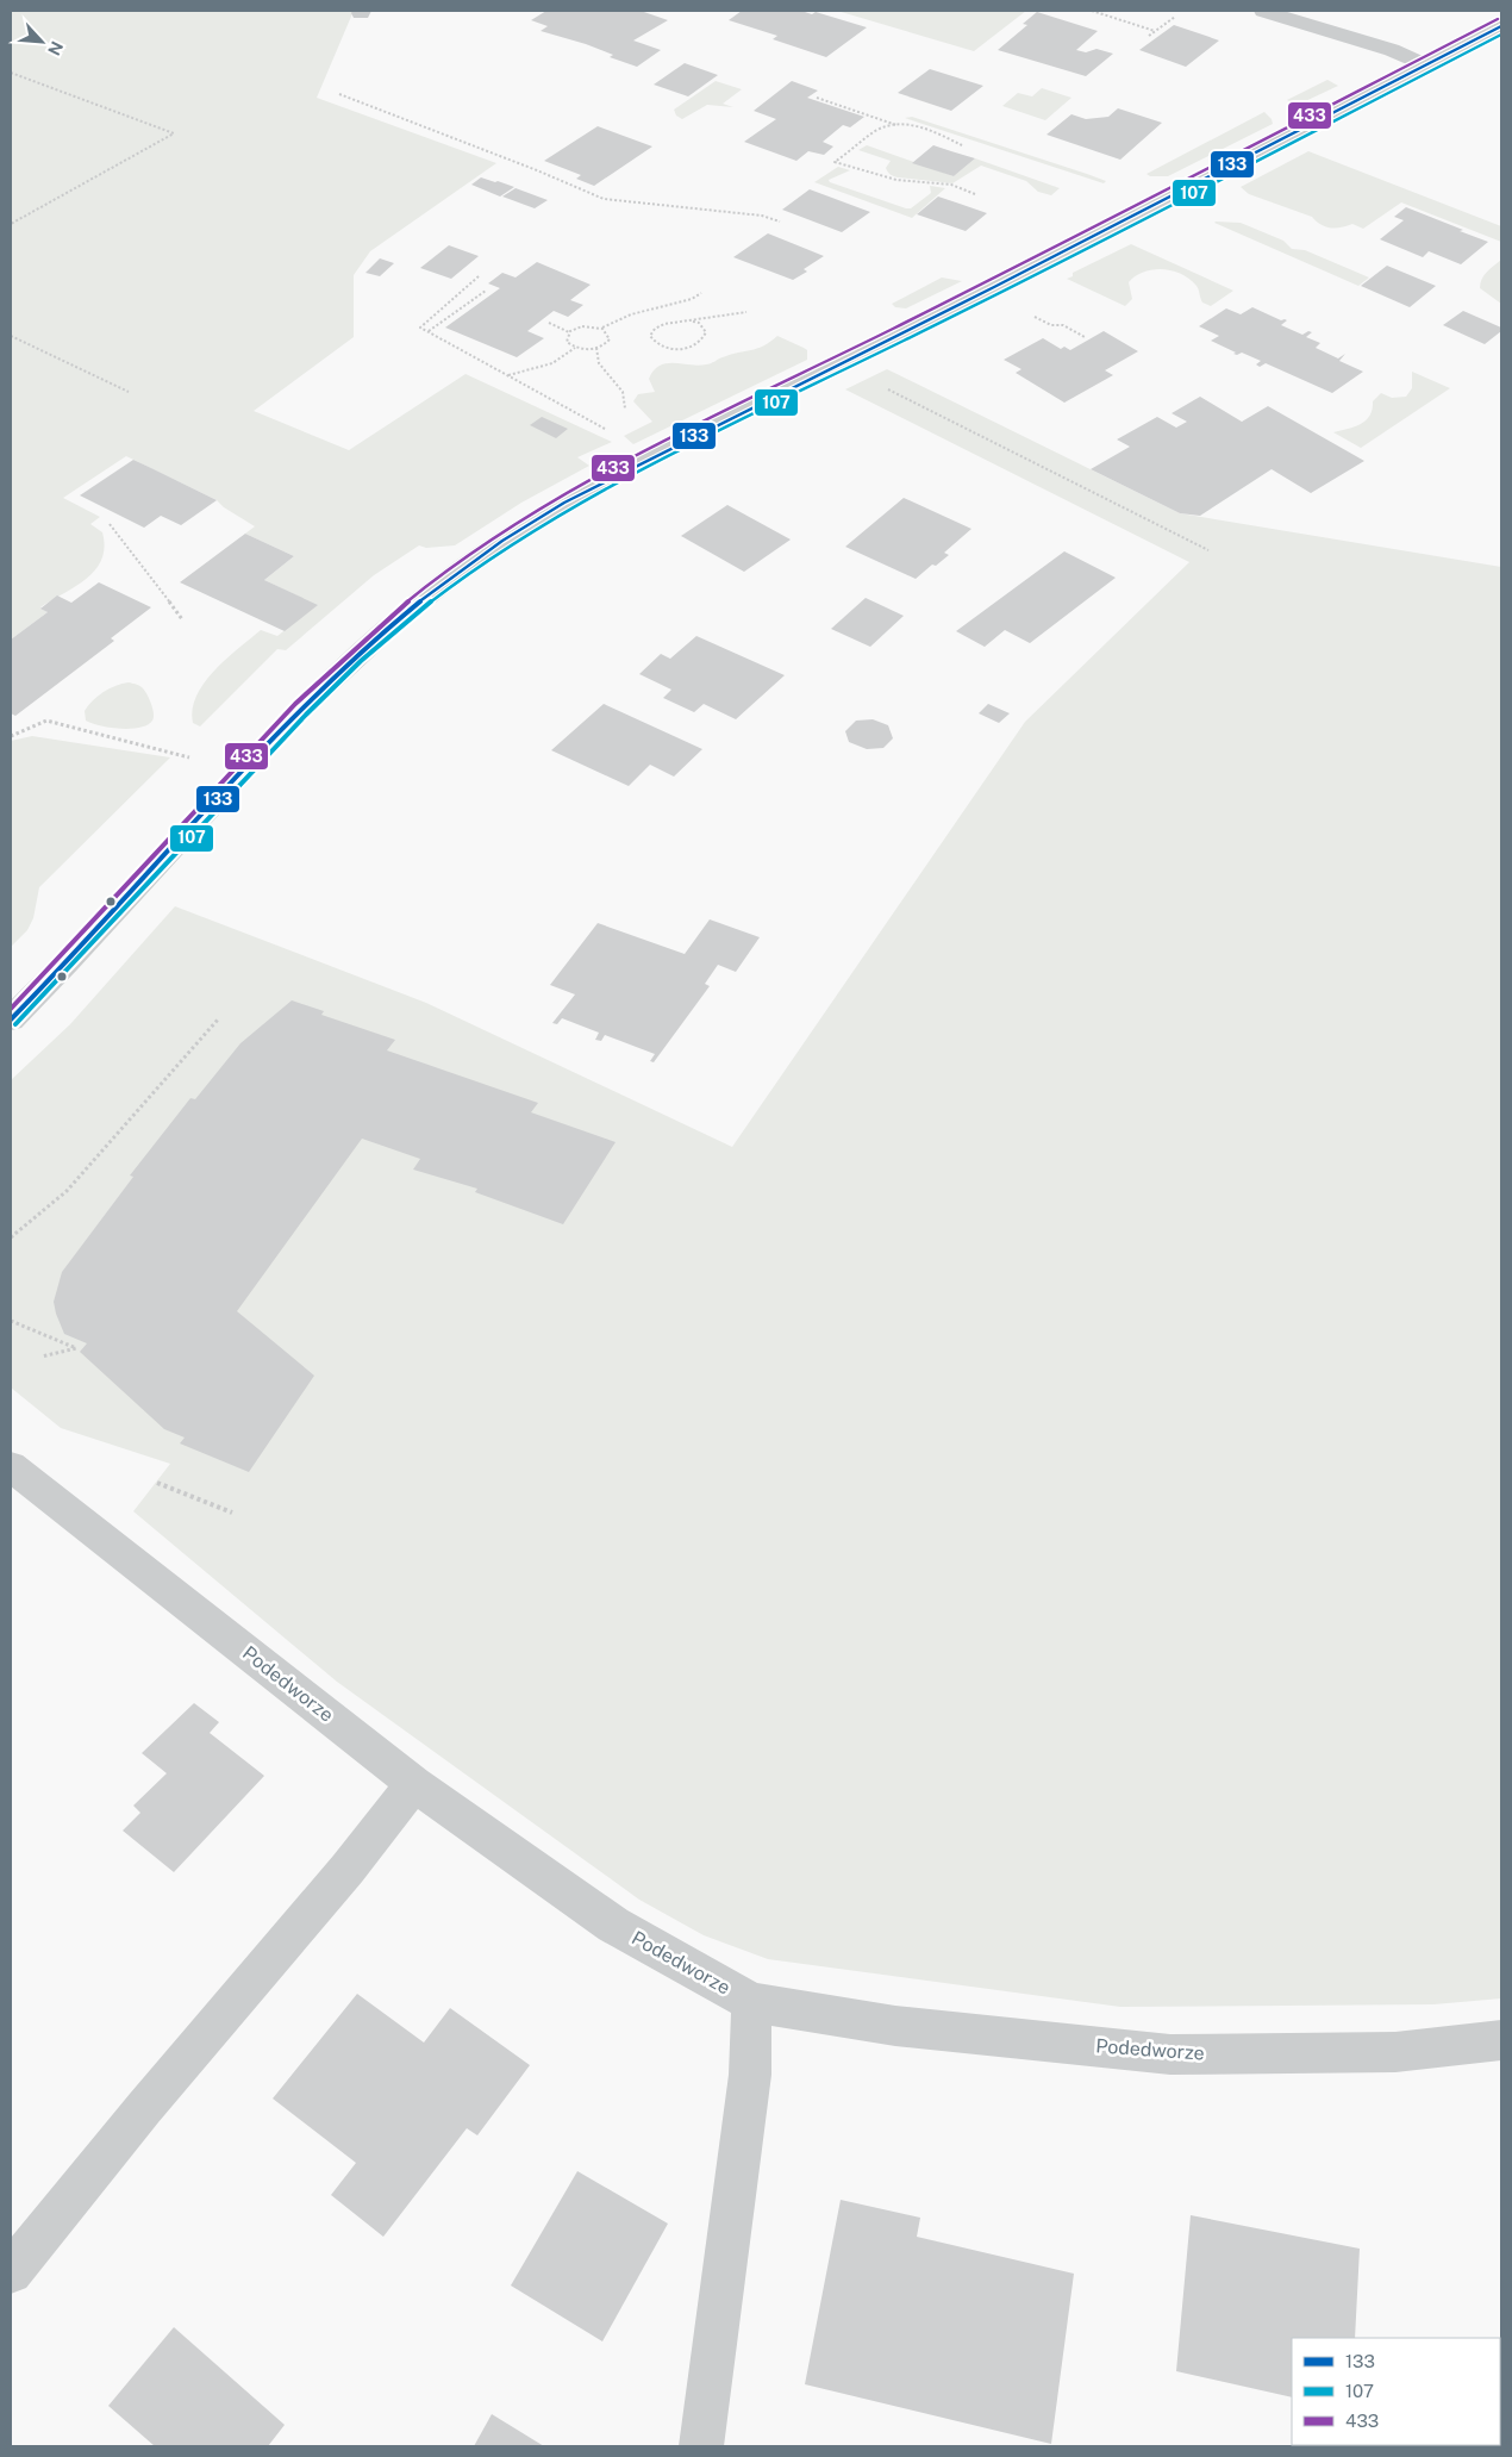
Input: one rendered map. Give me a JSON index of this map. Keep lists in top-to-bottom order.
{
  "streets": {
    "street": ["Podedworze"]
  },
  "lines": ["transit line 433", "transit line 133", "transit line 107"],
  "legend": ["133", "107", "433"],
  "north": "bottom right"
}
